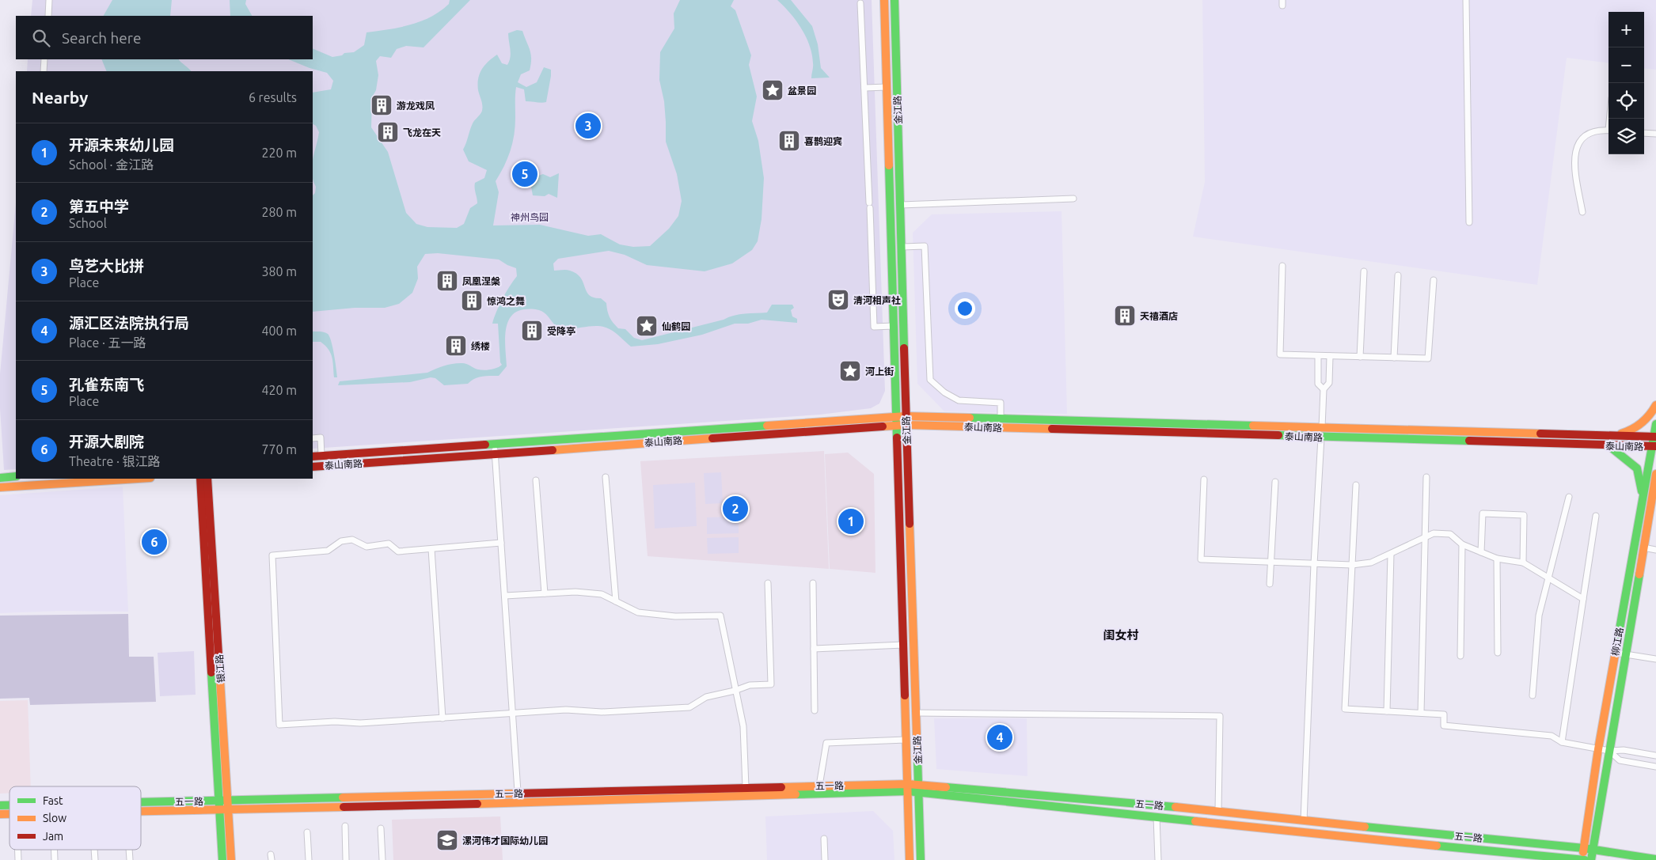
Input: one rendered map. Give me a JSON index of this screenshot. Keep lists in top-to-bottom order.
{
  "streets": {
    "street": [
      "金江路",
      "泰山南路",
      "柳江路",
      "银江路",
      "五一路"
    ]
  },
  "crossings": [
    ["金江路", "泰山南路"],
    ["金江路", "五一路"],
    ["泰山南路", "柳江路"],
    ["柳江路", "五一路"],
    ["银江路", "五一路"]
  ],
  "districts": ["闺女村"],
  "parks": ["神州鸟园"],
  "places": {
    "place": ["盆景园", "仙鹤园", "河上街"],
    "building": [
      "游龙戏凤",
      "飞龙在天",
      "喜鹊迎宾",
      "凤凰涅槃",
      "惊鸿之舞",
      "天禧酒店",
      "受降亭",
      "绣楼"
    ],
    "theatre": ["清河相声社"],
    "school or university": ["漯河伟才国际幼儿园"]
  },
  "legend": ["Fast", "Slow", "Jam"],
  "page": {
    "map_buttons": ["+", "−"],
    "search": "Search here",
    "heading": ["Nearby", "6 results"],
    "pins": [
      "3",
      "5",
      "2",
      "1",
      "6",
      "4"
    ],
    "list": [
      {
        "mark": "1",
        "name": "开源未来幼儿园",
        "note": "School · 金江路",
        "value": "220 m"
      },
      {
        "mark": "2",
        "name": "第五中学",
        "note": "School",
        "value": "280 m"
      },
      {
        "mark": "3",
        "name": "鸟艺大比拼",
        "note": "Place",
        "value": "380 m"
      },
      {
        "mark": "4",
        "name": "源汇区法院执行局",
        "note": "Place · 五一路",
        "value": "400 m"
      },
      {
        "mark": "5",
        "name": "孔雀东南飞",
        "note": "Place",
        "value": "420 m"
      },
      {
        "mark": "6",
        "name": "开源大剧院",
        "note": "Theatre · 银江路",
        "value": "770 m"
      }
    ]
  }
}
